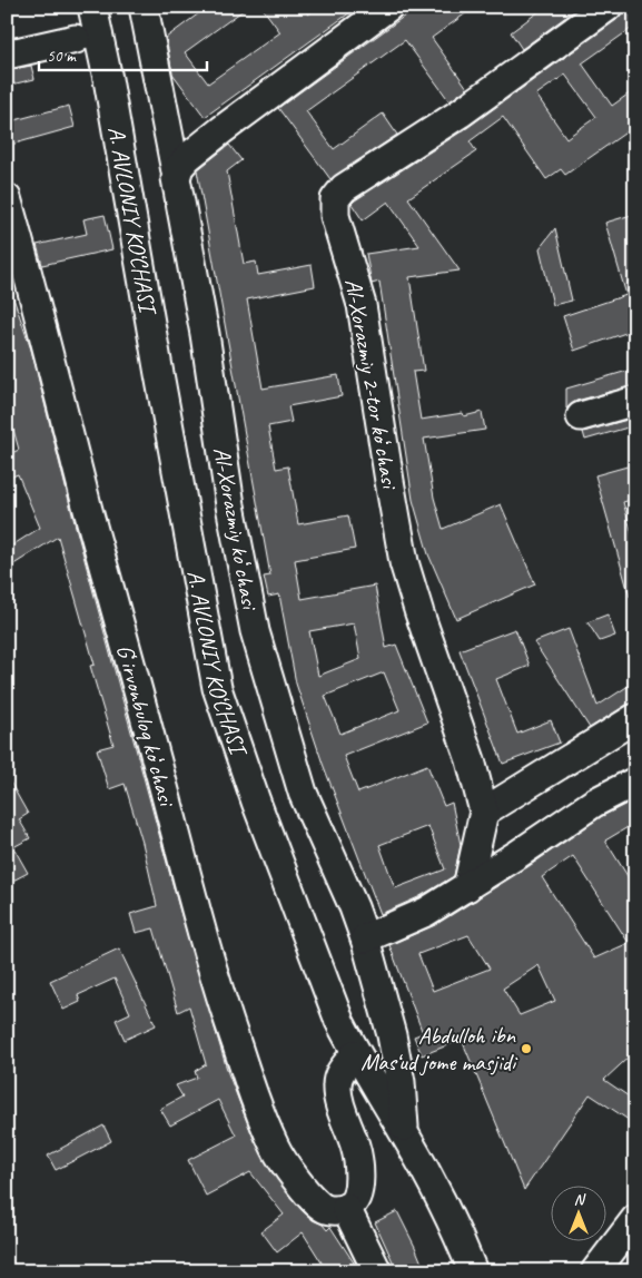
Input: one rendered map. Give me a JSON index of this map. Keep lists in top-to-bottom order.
{
  "streets": {
    "street": [
      "A. AVLONIY KO‘CHASI",
      "Al-Xorazmiy 2-tor koʻchasi",
      "Al-Xorazmiy koʻchasi",
      "Gʻirvonbuloq koʻchasi"
    ]
  },
  "crossings": [
    ["A. AVLONIY KO‘CHASI", "Al-Xorazmiy koʻchasi"]
  ],
  "places": ["Abdulloh ibn Mas‘ud jome masjidi"],
  "scale_bar": "50 m",
  "north": "top"
}
